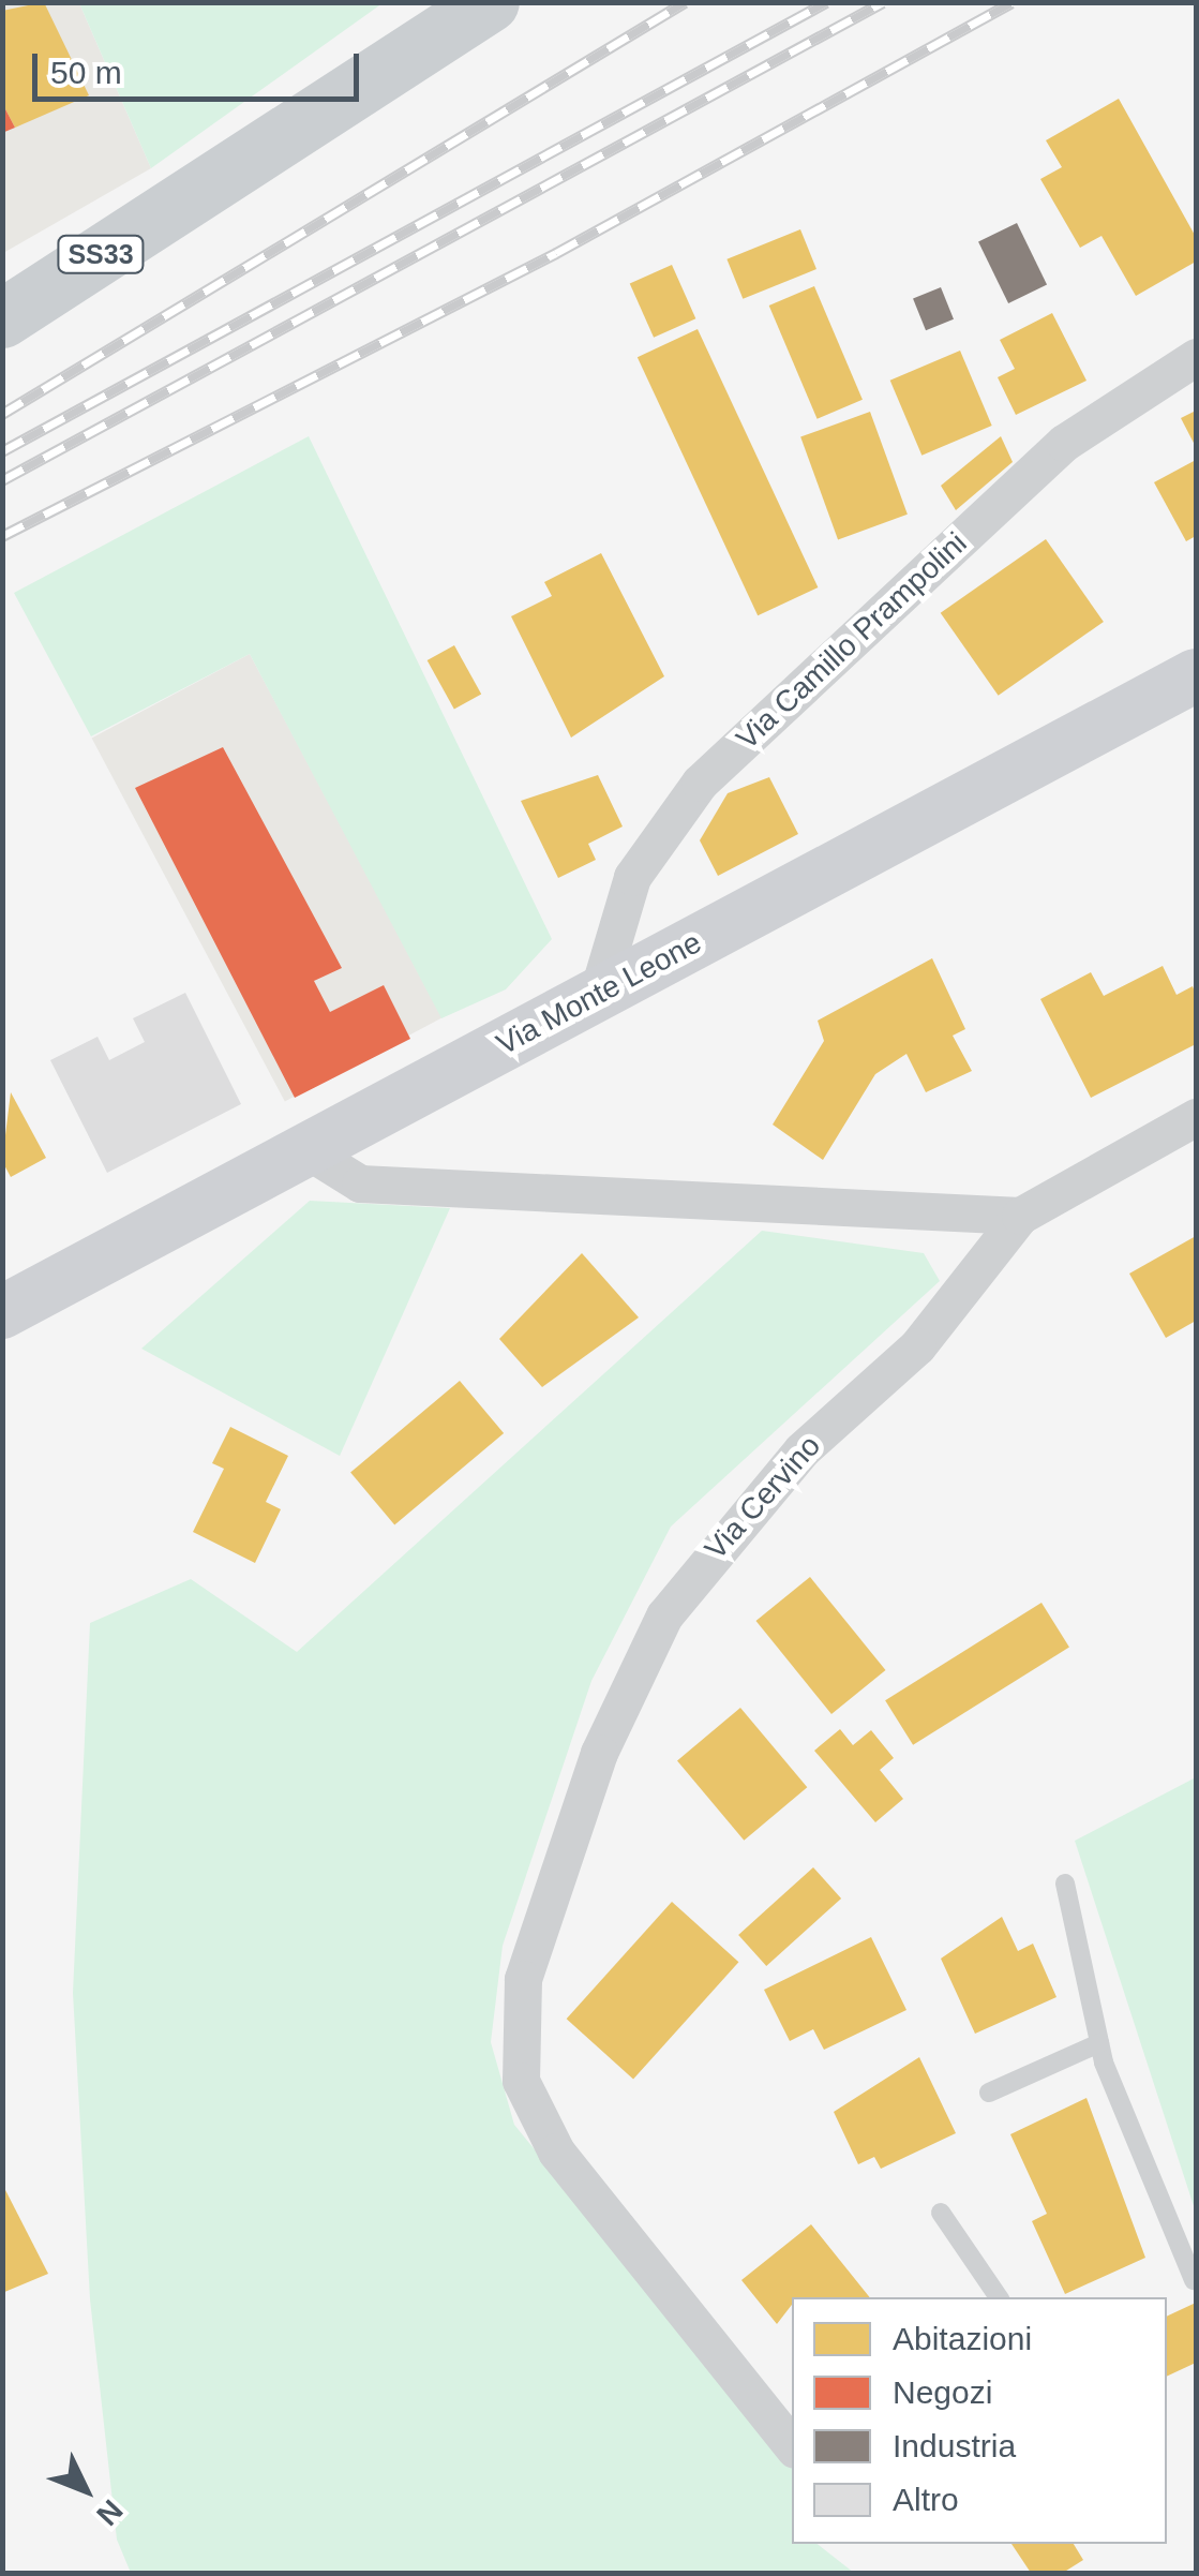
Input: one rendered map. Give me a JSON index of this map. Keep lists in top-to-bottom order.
{
  "streets": {
    "main road": ["SS33"],
    "street": ["Via Camillo Prampolini", "Via Monte Leone", "Via Cervino"]
  },
  "crossings": [
    ["Via Camillo Prampolini", "Via Monte Leone"]
  ],
  "legend": [
    "Abitazioni",
    "Negozi",
    "Industria",
    "Altro"
  ],
  "scale_bar": "50 m",
  "north": "bottom right"
}
